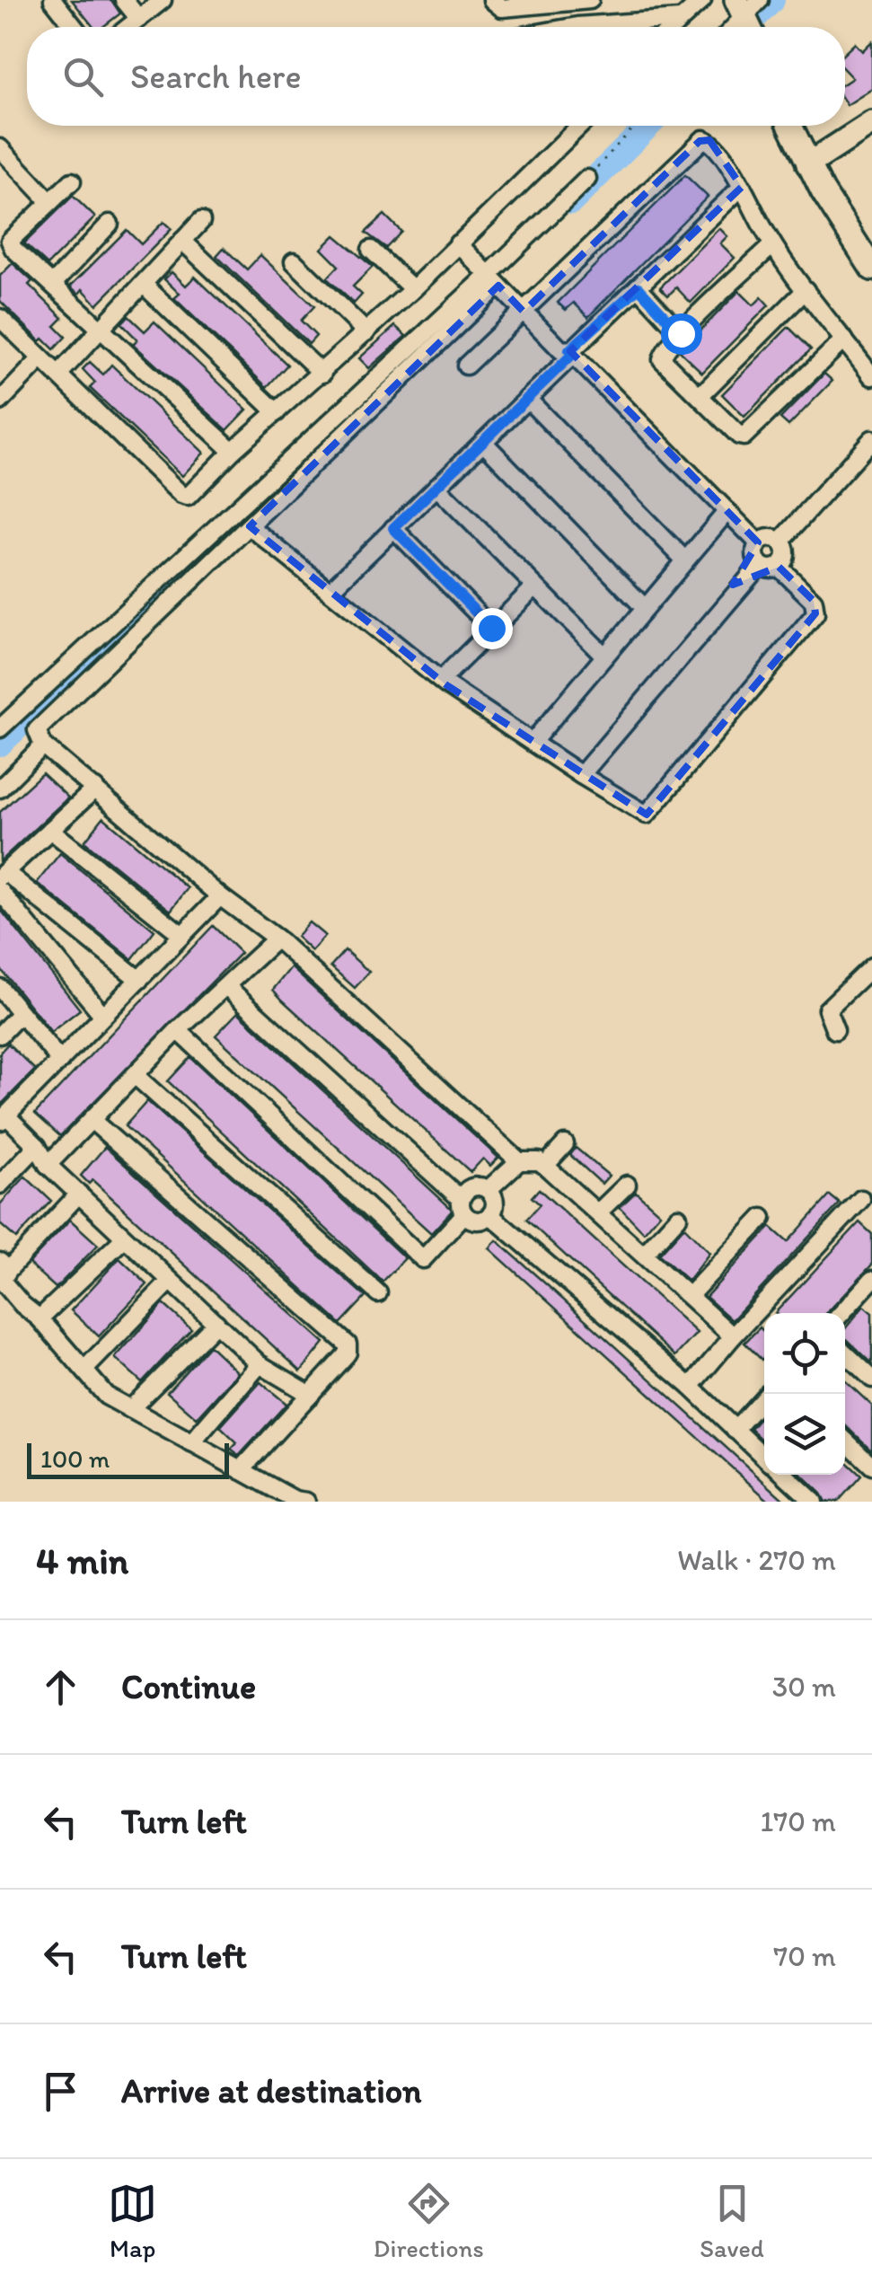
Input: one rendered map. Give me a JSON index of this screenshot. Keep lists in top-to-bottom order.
{
  "scale_bar": "100 m",
  "page": {
    "search": "Search here",
    "scale": "100 m",
    "heading": ["4 min", "Walk · 270 m"],
    "list": [
      ["Continue", "30 m"],
      ["Turn left", "170 m"],
      ["Turn left", "70 m"],
      "Arrive at destination"
    ],
    "nav": ["Map", "Directions", "Saved"]
  }
}
